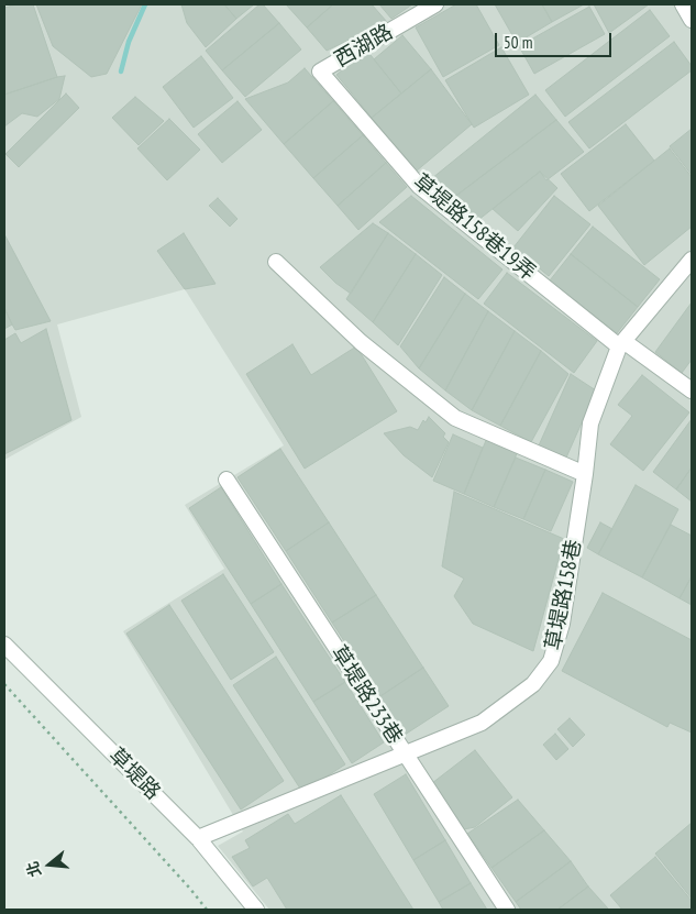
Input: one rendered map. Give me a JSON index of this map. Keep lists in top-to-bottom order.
{
  "streets": {
    "street": [
      "西湖路",
      "草堤路158巷19弄",
      "草堤路158巷",
      "草堤路233巷",
      "草堤路"
    ]
  },
  "crossings": [
    ["西湖路", "草堤路158巷19弄"],
    ["草堤路158巷19弄", "草堤路158巷"],
    ["草堤路158巷", "草堤路233巷"],
    ["草堤路158巷", "草堤路"]
  ],
  "scale_bar": "50 m",
  "north": "left"
}
